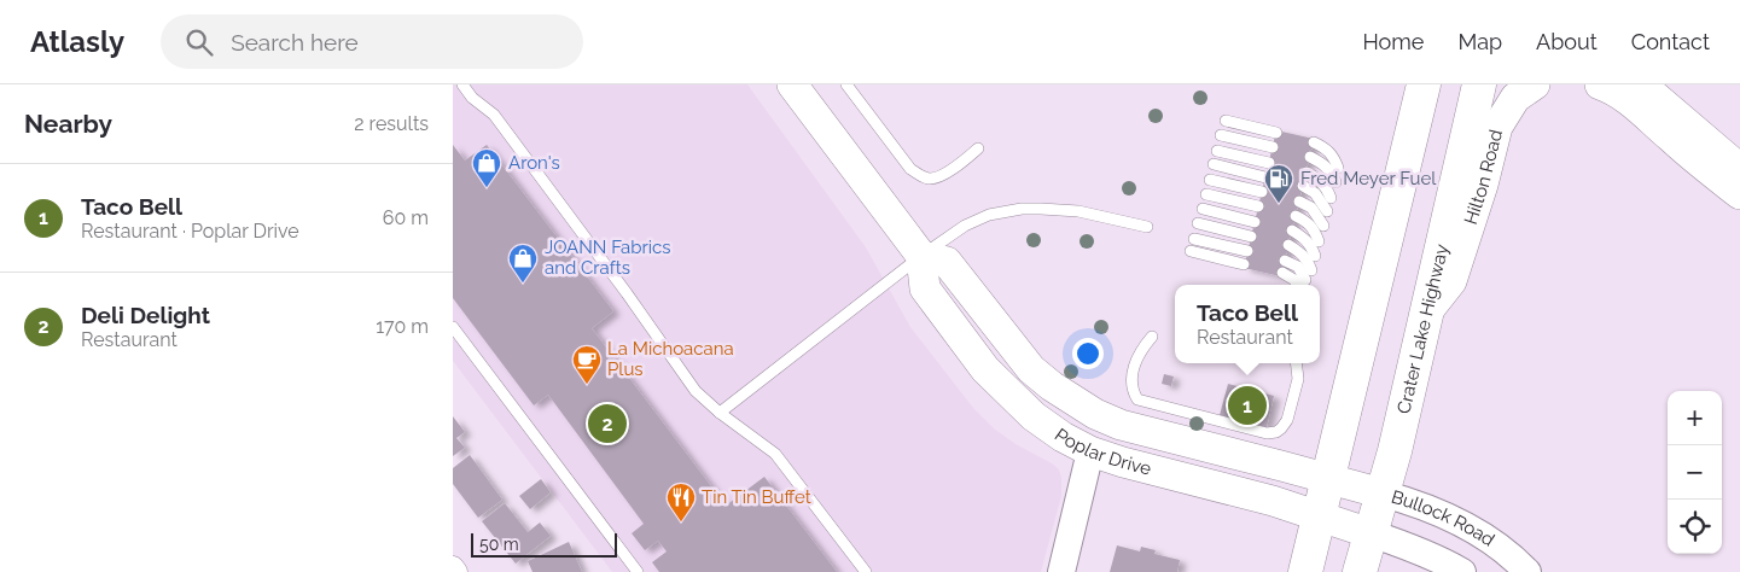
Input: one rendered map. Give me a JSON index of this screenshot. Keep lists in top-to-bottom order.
{
  "streets": {
    "highway": ["Crater Lake Highway"],
    "main road": ["Hilton Road", "Poplar Drive"],
    "street": ["Bullock Road"]
  },
  "crossings": [
    ["Hilton Road", "Crater Lake Highway"],
    ["Crater Lake Highway", "Poplar Drive"],
    ["Crater Lake Highway", "Bullock Road"],
    ["Poplar Drive", "Bullock Road"]
  ],
  "places": {
    "shop": ["Aron's", "JOANN Fabrics and Crafts"],
    "fuel station": ["Fred Meyer Fuel"],
    "cafe": ["La Michoacana Plus"],
    "restaurant": ["Tin Tin Buffet"]
  },
  "scale_bar": "50 m",
  "page": {
    "header": "Atlasly",
    "search": "Search here",
    "nav": [
      "Home",
      "Map",
      "About",
      "Contact"
    ],
    "heading": ["Nearby", "2 results"],
    "list": [
      {
        "mark": "1",
        "name": "Taco Bell",
        "note": "Restaurant · Poplar Drive",
        "value": "60 m"
      },
      {
        "mark": "2",
        "name": "Deli Delight",
        "note": "Restaurant",
        "value": "170 m"
      }
    ],
    "popup": ["Taco Bell", "Restaurant"],
    "pins": ["1", "2"],
    "map_buttons": ["+", "−"],
    "scale": "50 m"
  }
}
